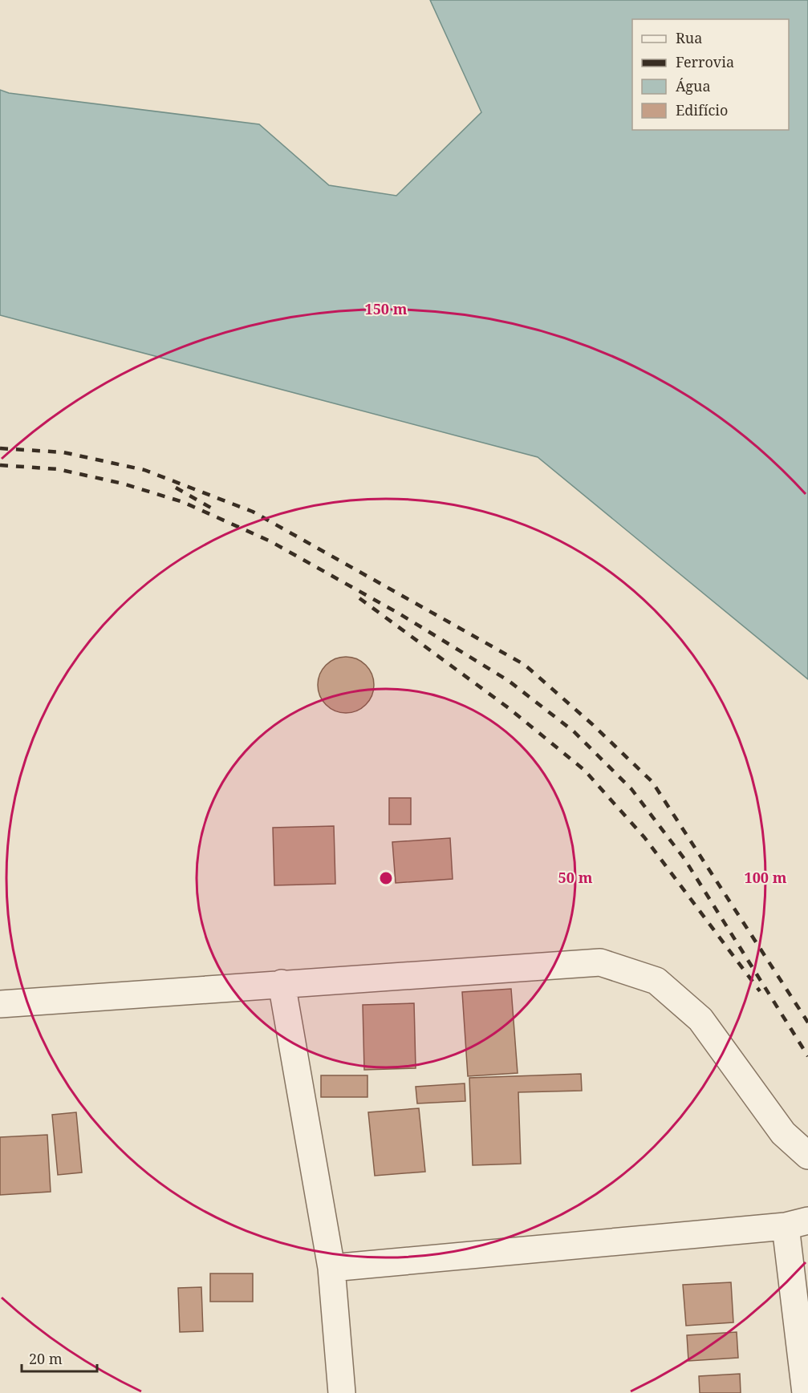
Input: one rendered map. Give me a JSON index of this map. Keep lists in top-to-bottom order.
{
  "legend": [
    "Rua",
    "Ferrovia",
    "Água",
    "Edifício"
  ],
  "scale_bar": "20 m",
  "rings": ["150 m", "50 m", "100 m"]
}
